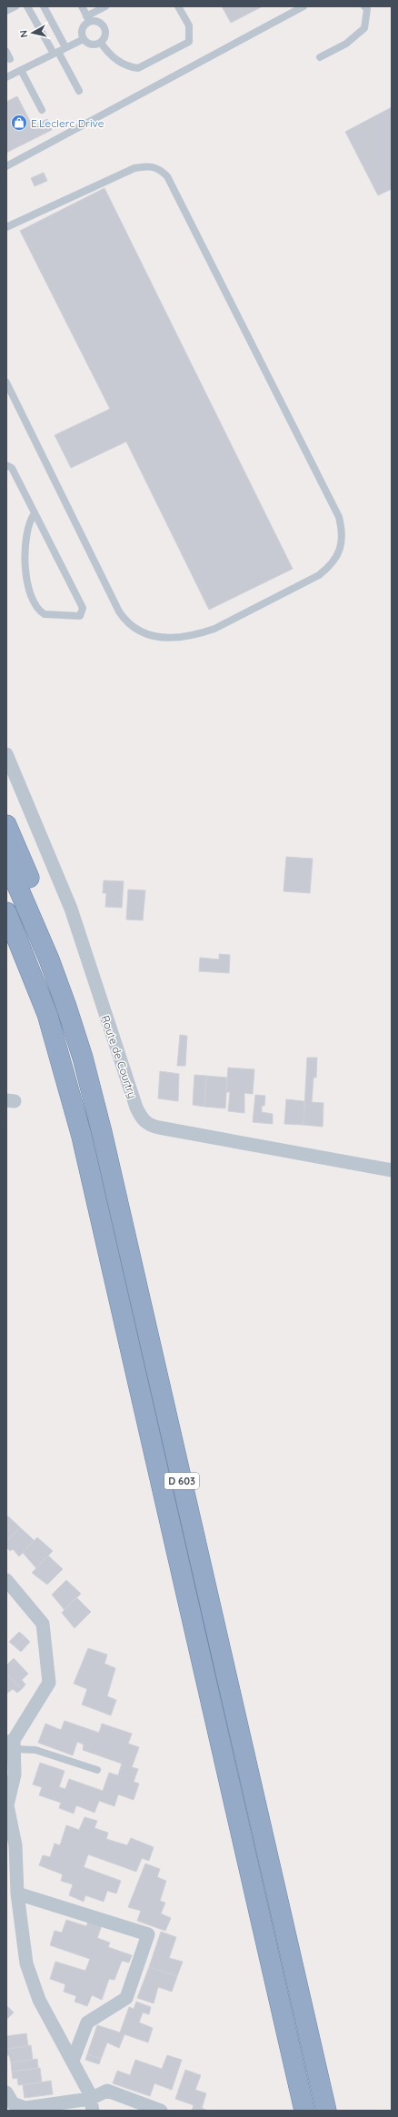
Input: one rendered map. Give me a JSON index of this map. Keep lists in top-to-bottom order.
{
  "streets": {
    "highway": ["D 603"],
    "street": ["Route de Courtry"]
  },
  "places": {
    "shop": ["E.Leclerc Drive"]
  },
  "north": "left"
}
